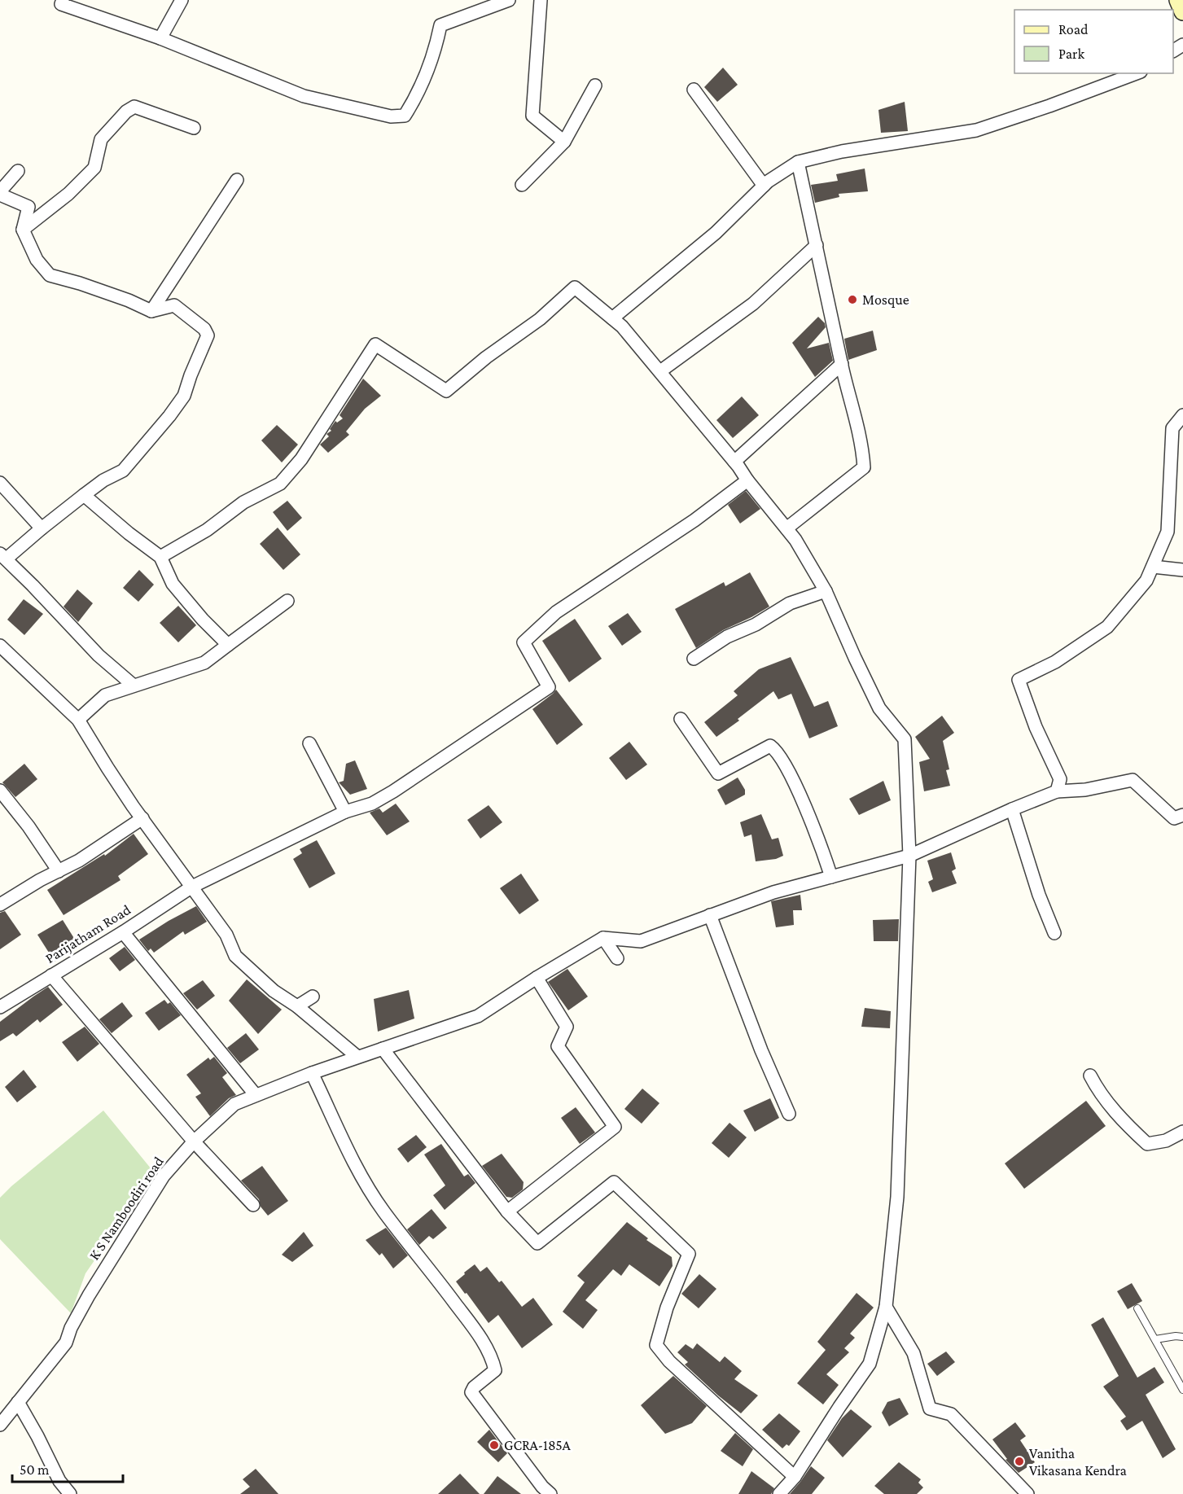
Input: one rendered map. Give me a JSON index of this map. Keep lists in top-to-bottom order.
{
  "streets": {
    "street": ["Parijatham Road", "K S Namboodiri road"]
  },
  "places": ["Mosque", "GCRA-185A", "Vanitha Vikasana Kendra"],
  "legend": ["Road", "Park"],
  "scale_bar": "50 m"
}
